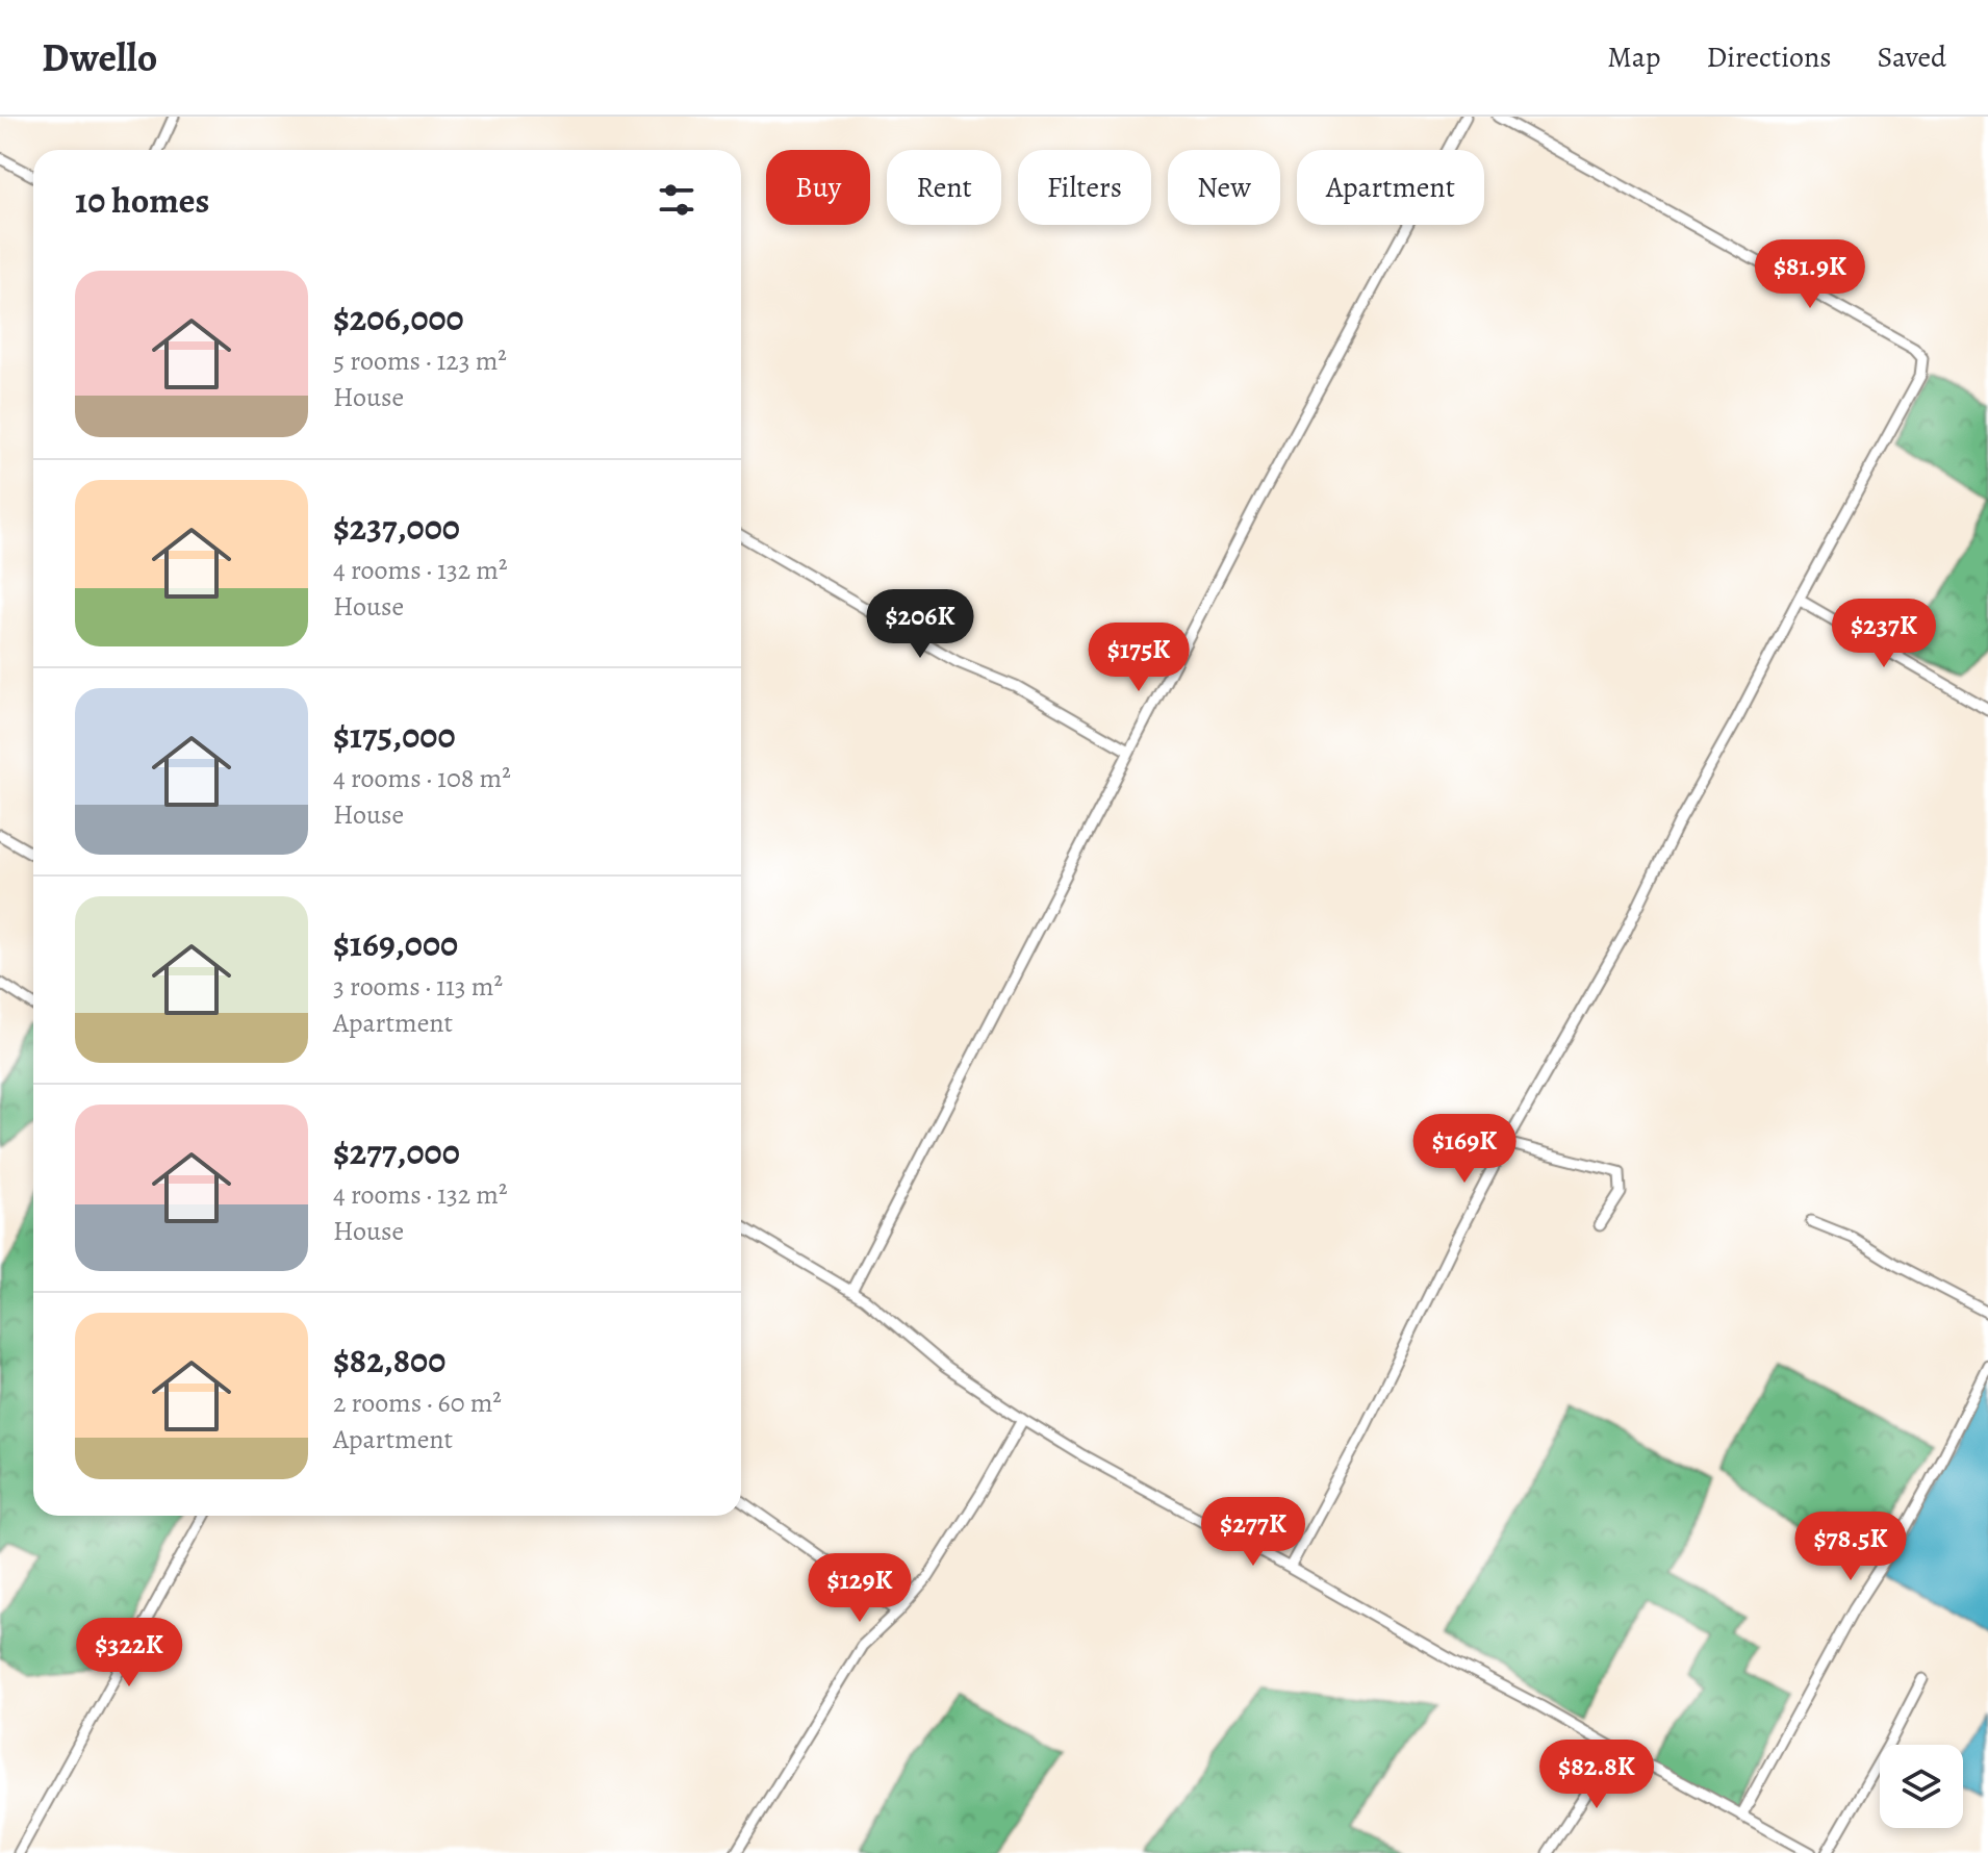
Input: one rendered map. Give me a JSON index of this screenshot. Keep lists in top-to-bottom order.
{
  "page": {
    "header": "Dwello",
    "nav": ["Map", "Directions", "Saved"],
    "chip": [
      "Buy",
      "Rent",
      "Filters",
      "New",
      "Apartment"
    ],
    "heading": "10 homes",
    "price": [
      "$81.9K",
      "$206K",
      "$237K",
      "$175K",
      "$169K",
      "$277K",
      "$78.5K",
      "$129K",
      "$322K",
      "$82.8K"
    ],
    "list": [
      {
        "name": "$206,000",
        "note": "5 rooms · 123 m² · House"
      },
      {
        "name": "$237,000",
        "note": "4 rooms · 132 m² · House"
      },
      {
        "name": "$175,000",
        "note": "4 rooms · 108 m² · House"
      },
      {
        "name": "$169,000",
        "note": "3 rooms · 113 m² · Apartment"
      },
      {
        "name": "$277,000",
        "note": "4 rooms · 132 m² · House"
      },
      {
        "name": "$82,800",
        "note": "2 rooms · 60 m² · Apartment"
      }
    ]
  }
}
